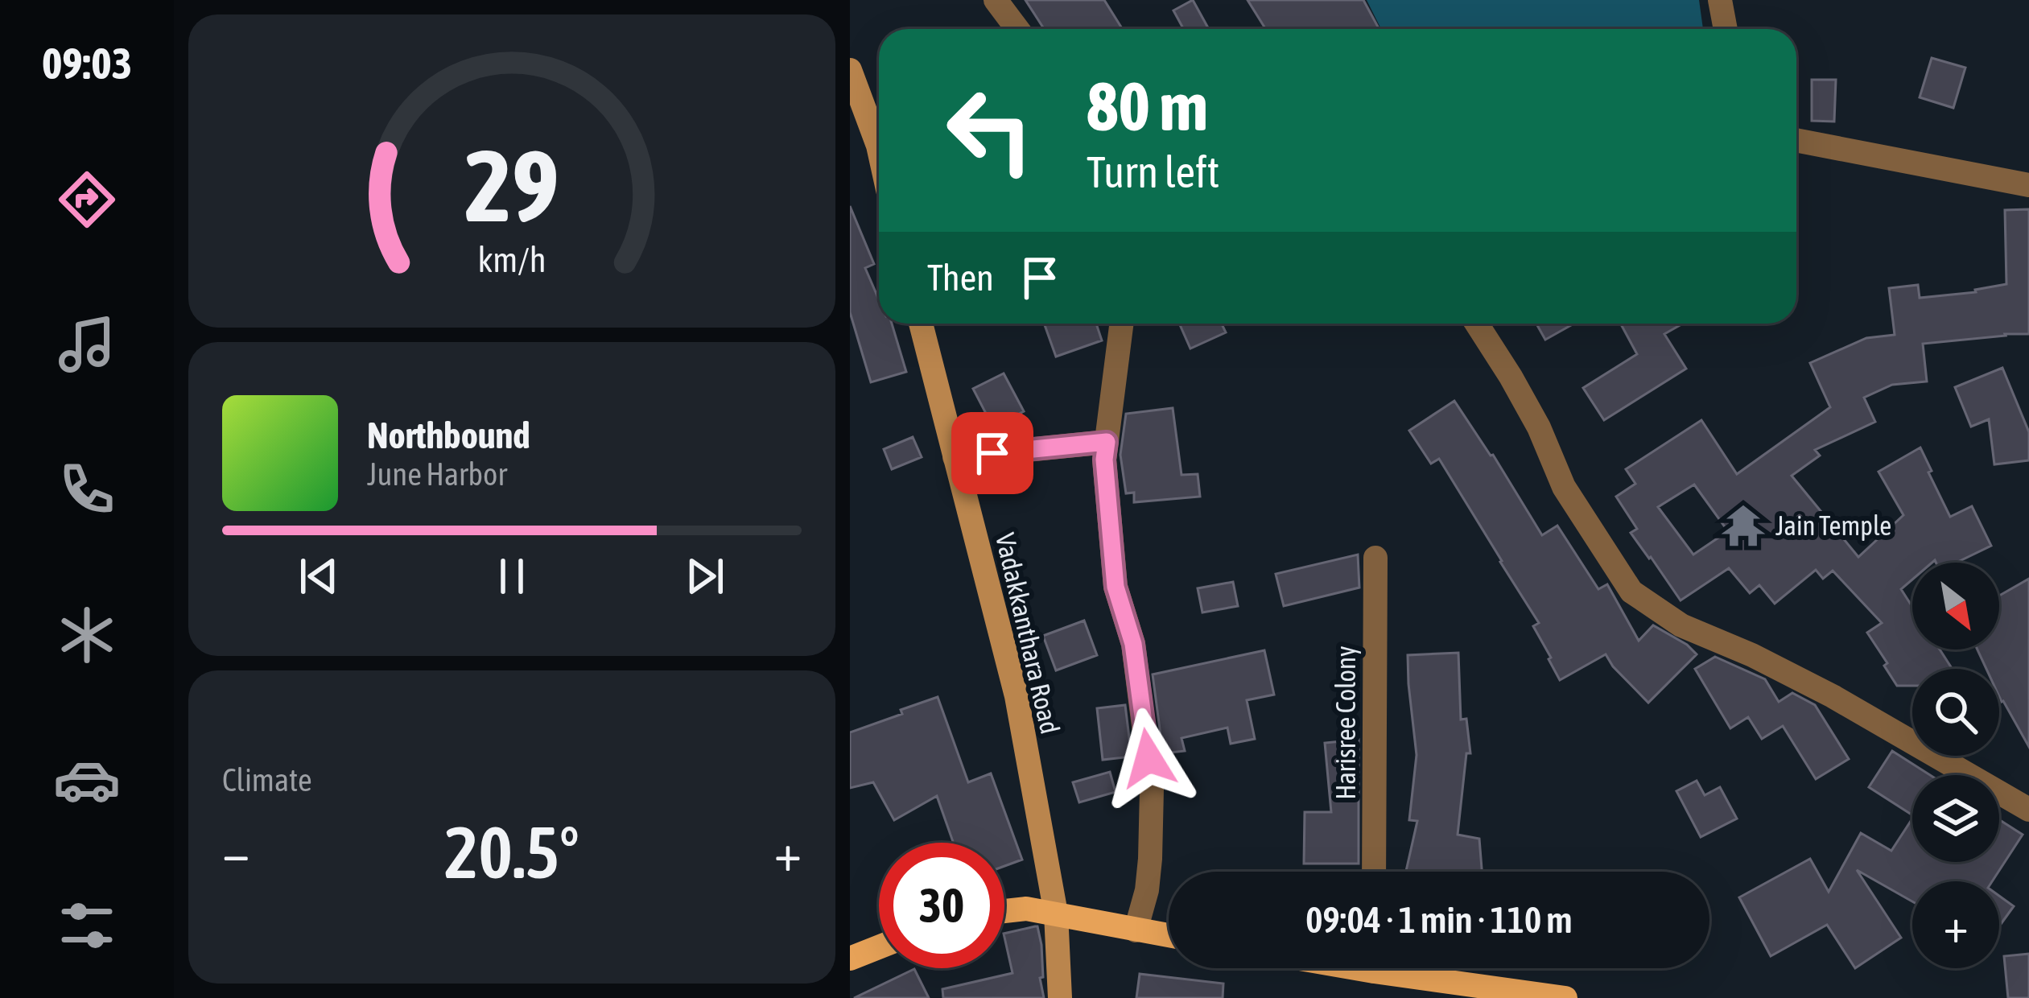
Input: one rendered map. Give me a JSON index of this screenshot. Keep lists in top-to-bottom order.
{
  "streets": {
    "street": ["Vadakkanthara Road", "Harisree Colony"]
  },
  "places": {
    "temple": ["Jain Temple"]
  },
  "north": "bottom right",
  "page": {
    "tabs": "09:03",
    "turn": ["80 m", "Turn left"],
    "then": "Then",
    "song": ["Northbound", "June Harbor"],
    "map_buttons": "+",
    "tile": "Climate",
    "heat": ["−", "20.5°", "+"],
    "limit": "30",
    "trip": "09:04 · 1 min · 110 m",
    "gauge": ["29", "km/h"]
  }
}
